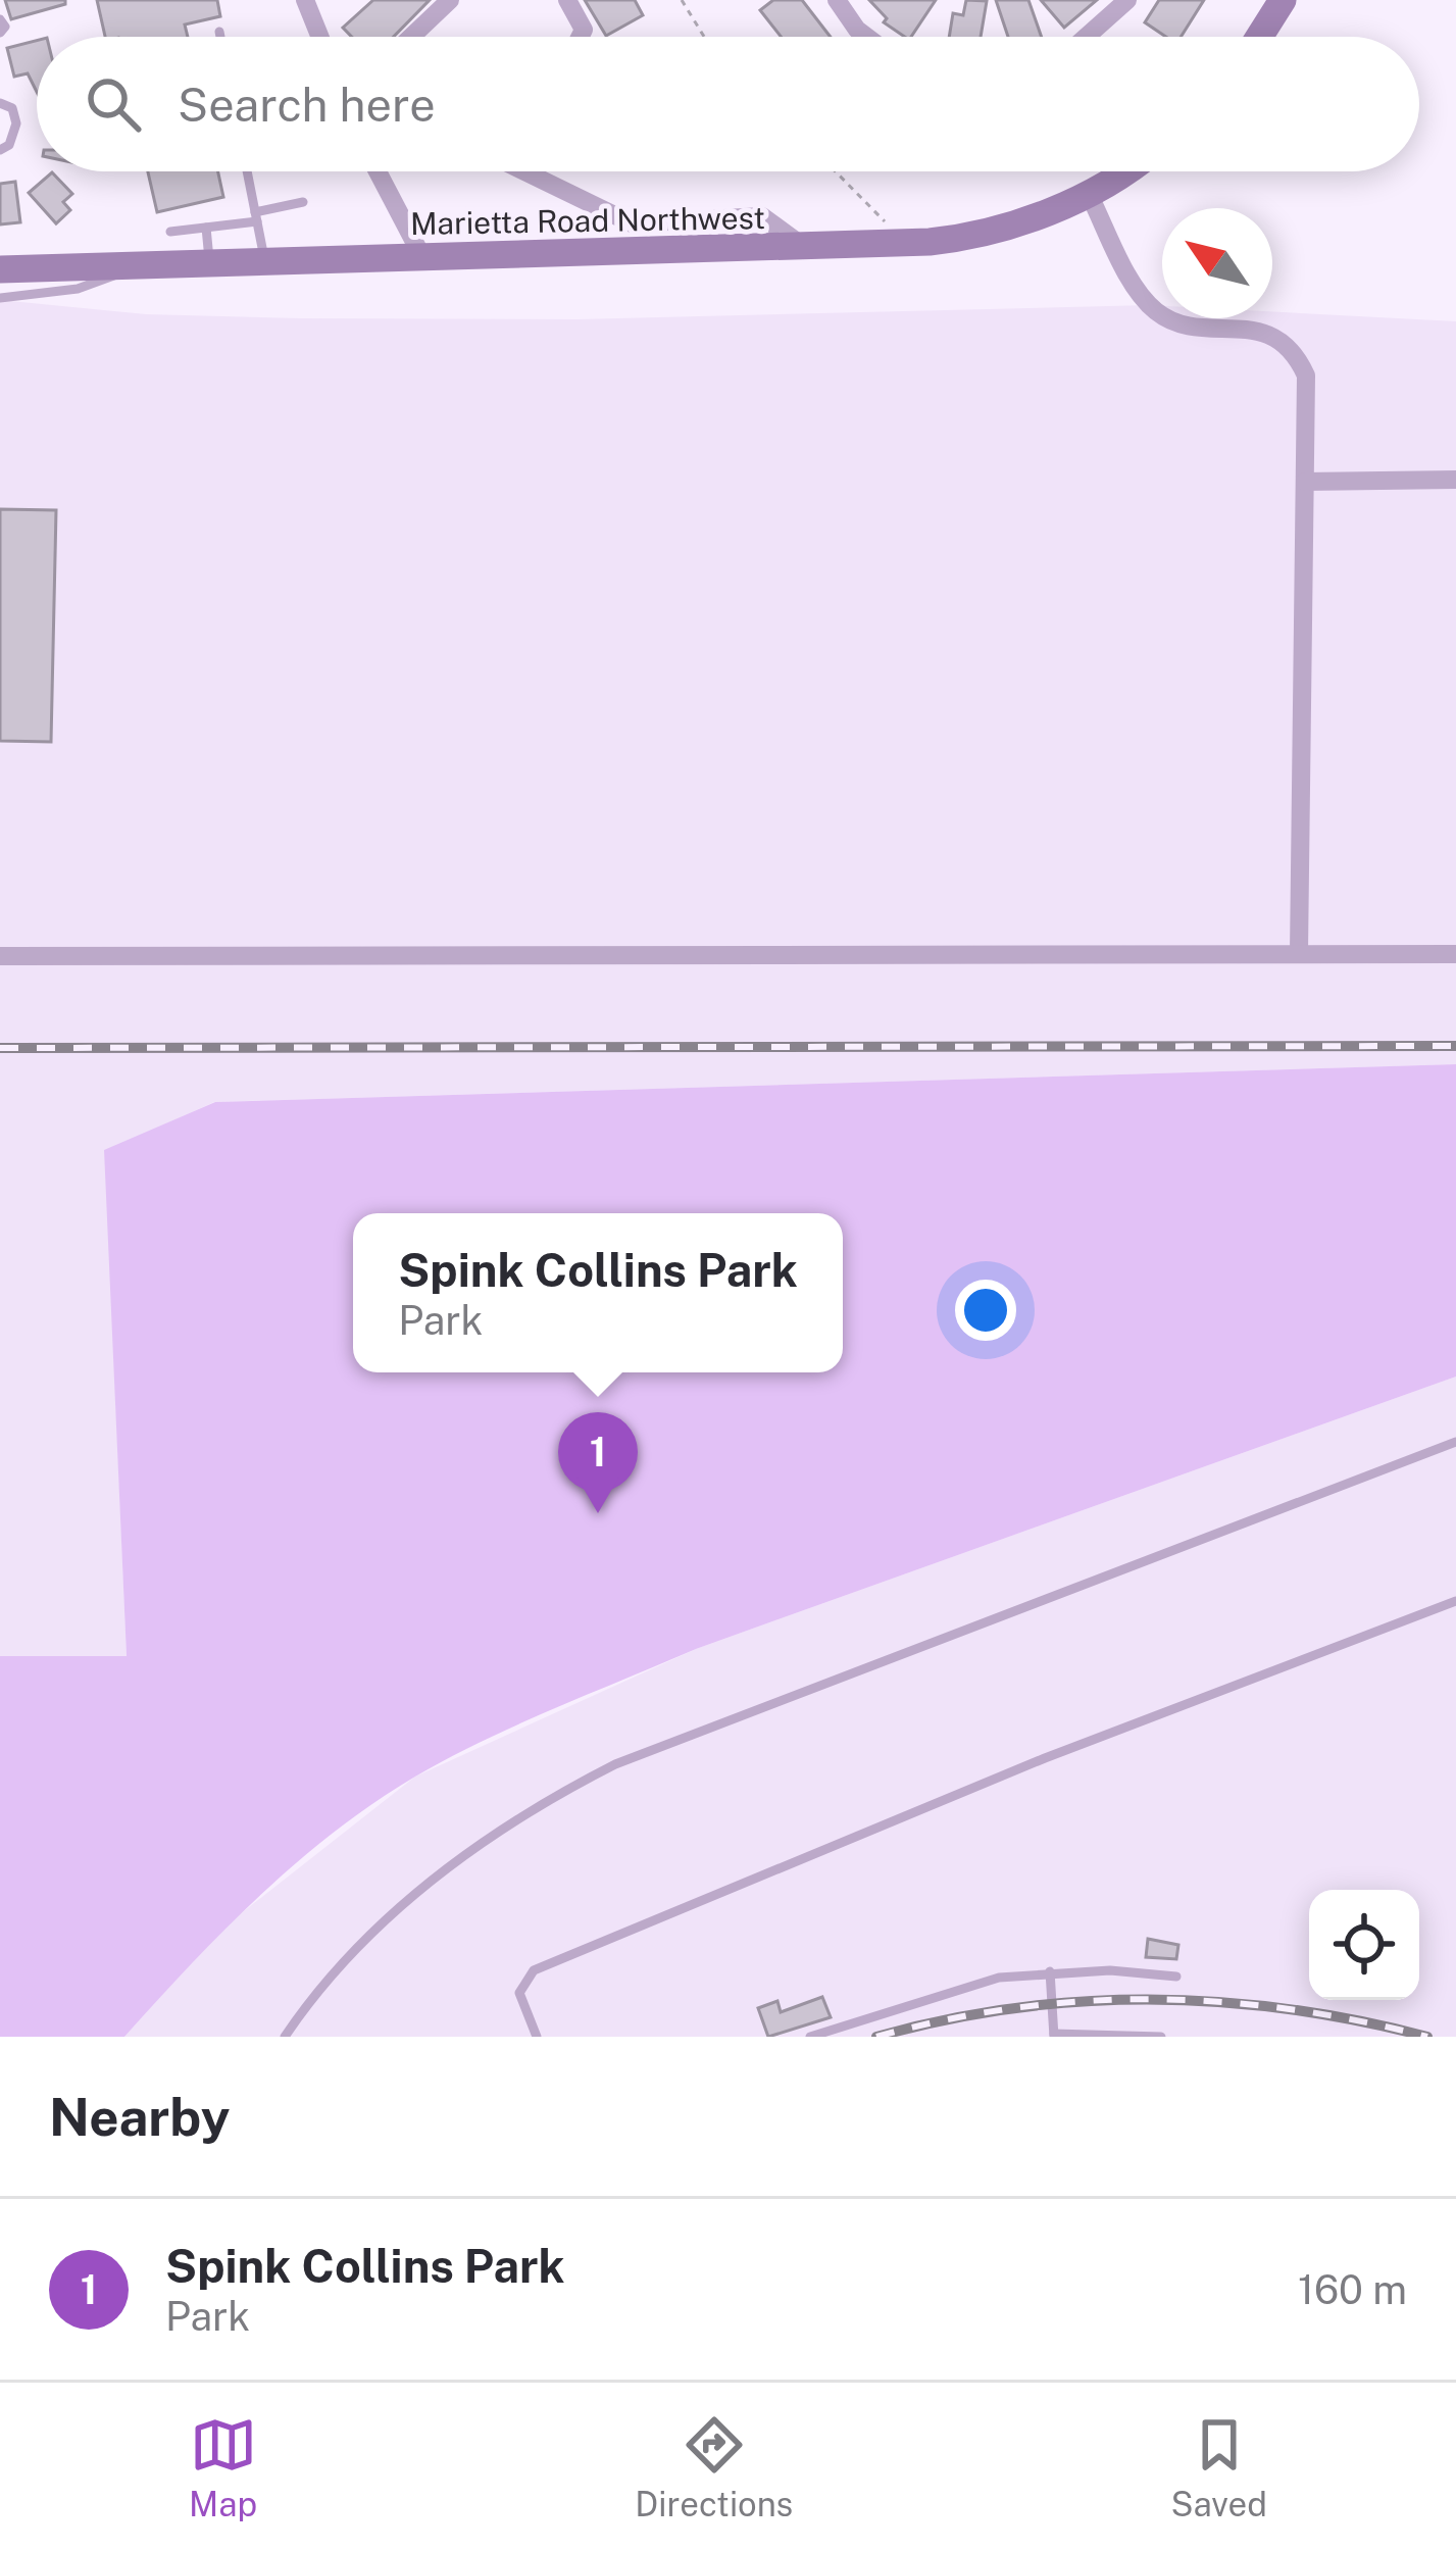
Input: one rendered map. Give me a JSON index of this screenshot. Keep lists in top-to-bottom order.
{
  "streets": {
    "main road": ["Marietta Road Northwest"]
  },
  "north": "top left",
  "page": {
    "search": "Search here",
    "popup": ["Spink Collins Park", "Park"],
    "pins": "1",
    "heading": "Nearby",
    "list": [
      {
        "mark": "1",
        "name": "Spink Collins Park",
        "note": "Park",
        "value": "160 m"
      }
    ],
    "nav": ["Map", "Directions", "Saved"]
  }
}
